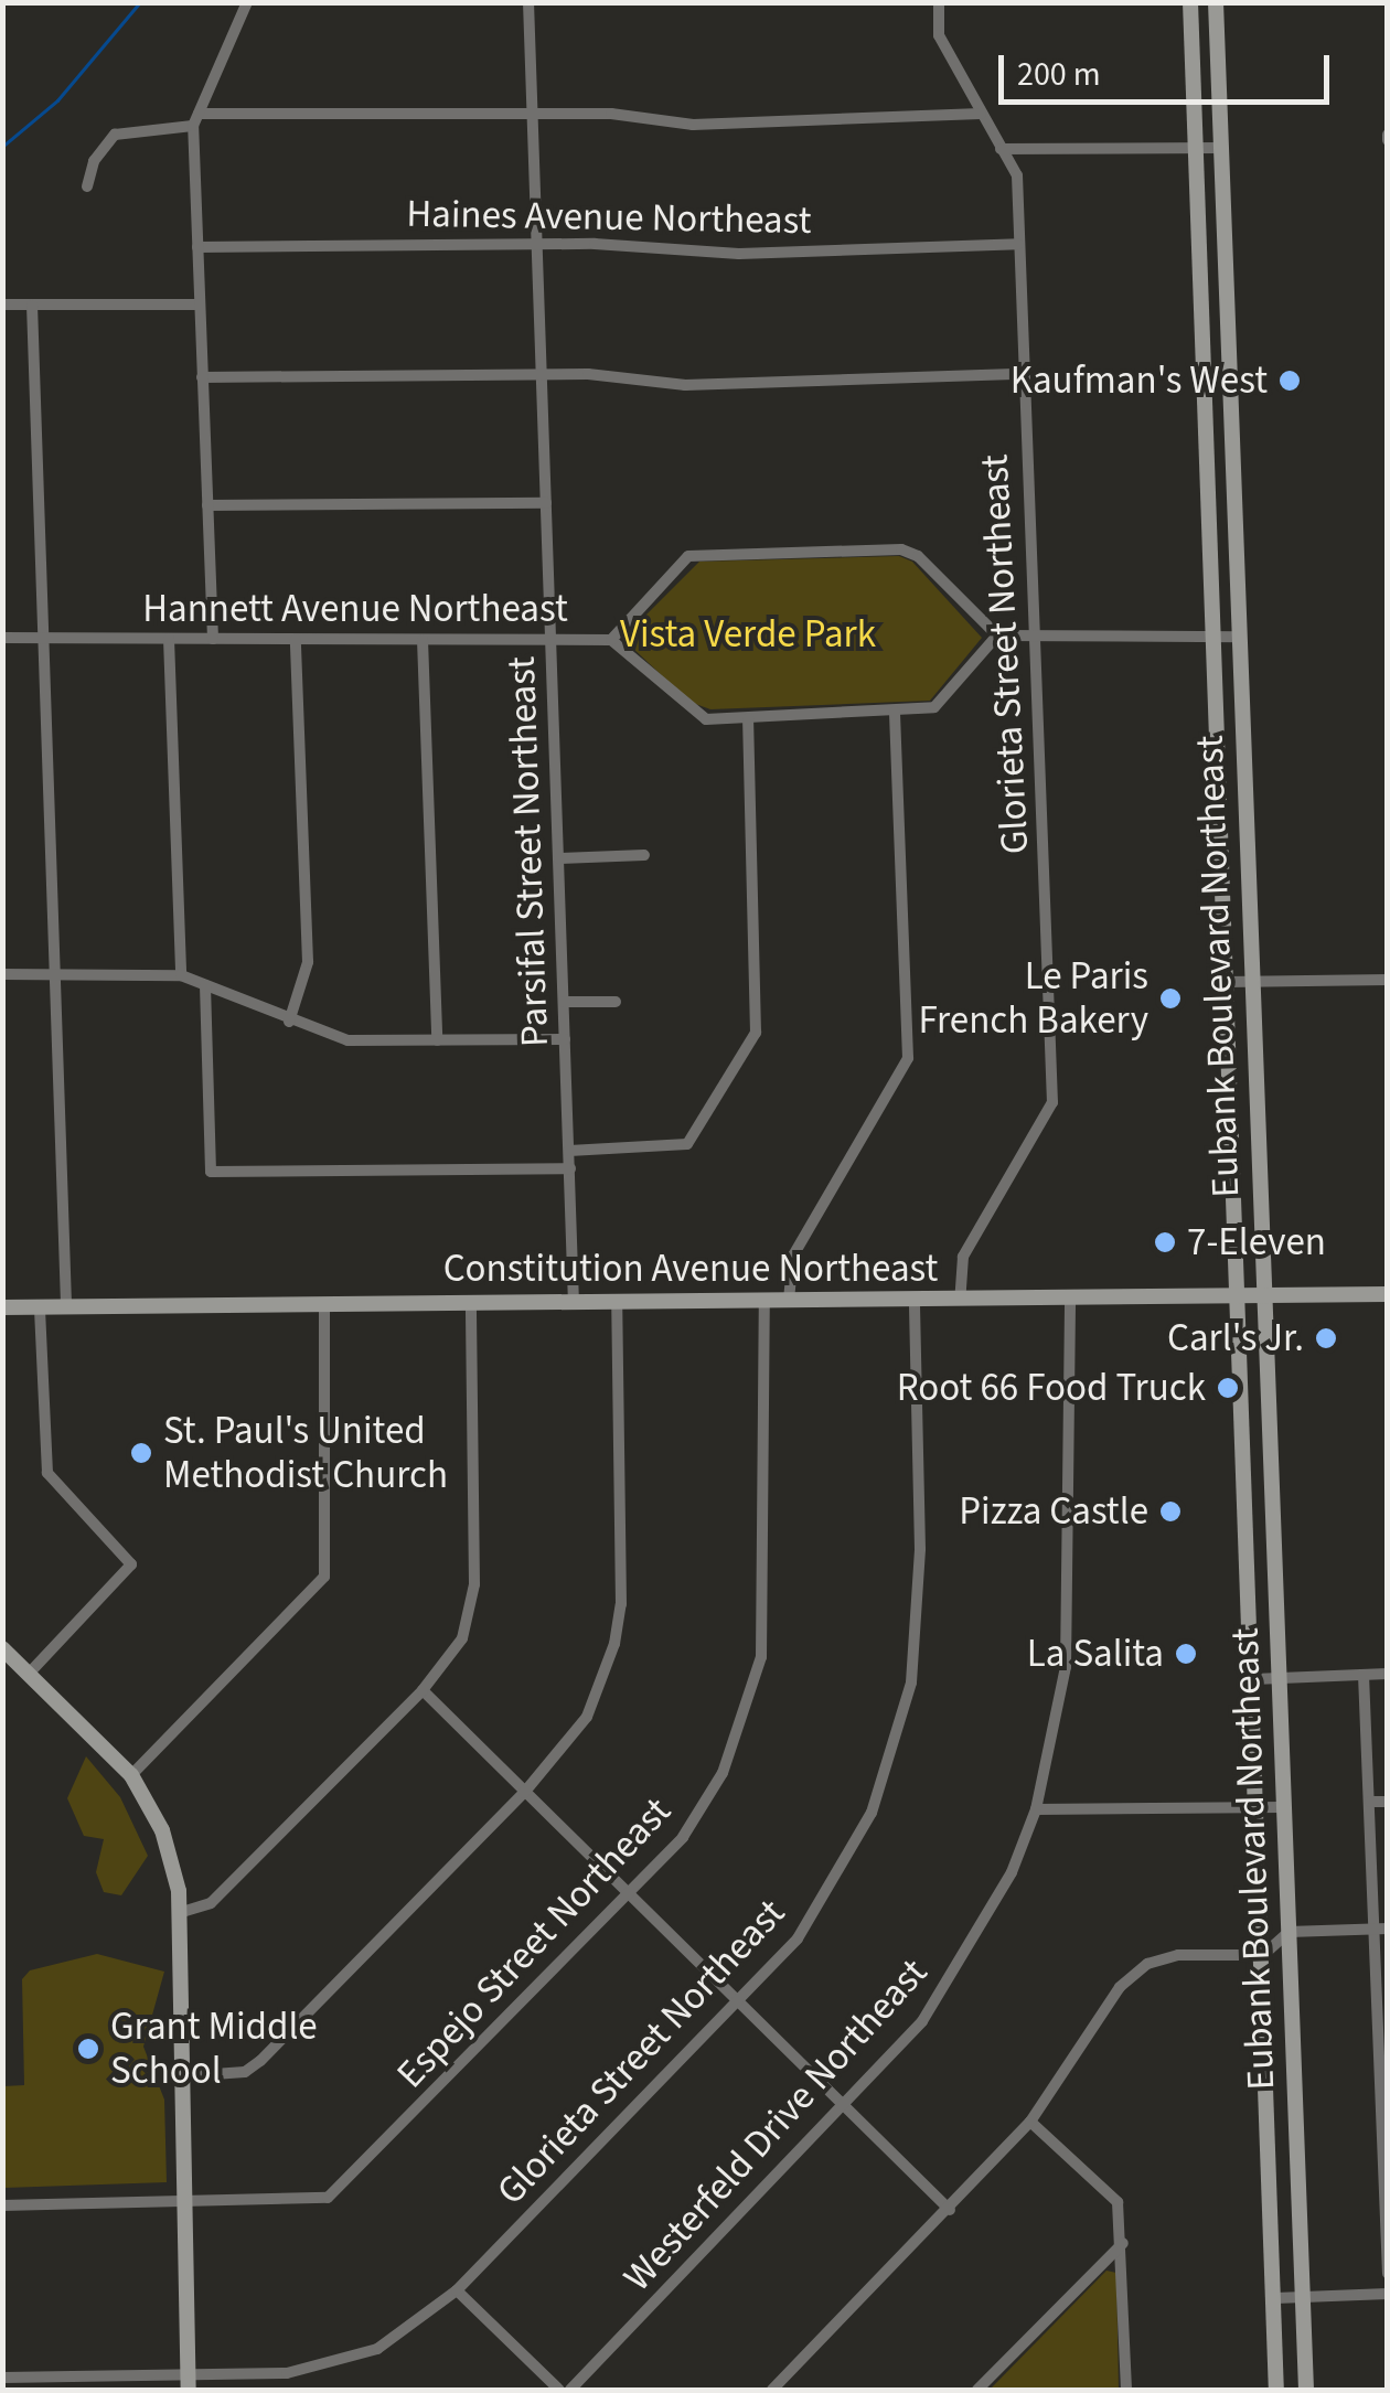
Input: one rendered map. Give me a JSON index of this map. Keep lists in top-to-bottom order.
{
  "streets": {
    "main road": ["Eubank Boulevard Northeast", "Constitution Avenue Northeast"],
    "street": [
      "Haines Avenue Northeast",
      "Hannett Avenue Northeast",
      "Glorieta Street Northeast",
      "Parsifal Street Northeast",
      "Espejo Street Northeast",
      "Westerfeld Drive Northeast"
    ]
  },
  "crossings": [
    ["Haines Avenue Northeast", "Glorieta Street Northeast"],
    ["Haines Avenue Northeast", "Parsifal Street Northeast"],
    ["Hannett Avenue Northeast", "Parsifal Street Northeast"],
    ["Glorieta Street Northeast", "Constitution Avenue Northeast"],
    ["Parsifal Street Northeast", "Constitution Avenue Northeast"],
    ["Eubank Boulevard Northeast", "Constitution Avenue Northeast"],
    ["Constitution Avenue Northeast", "Espejo Street Northeast"],
    ["Constitution Avenue Northeast", "Westerfeld Drive Northeast"]
  ],
  "parks": ["Vista Verde Park"],
  "places": [
    "Kaufman's West",
    "Le Paris French Bakery",
    "7-Eleven",
    "Carl's Jr.",
    "Root 66 Food Truck",
    "St. Paul's United Methodist Church",
    "Pizza Castle",
    "La Salita",
    "Grant Middle School"
  ],
  "scale_bar": "200 m"
}
